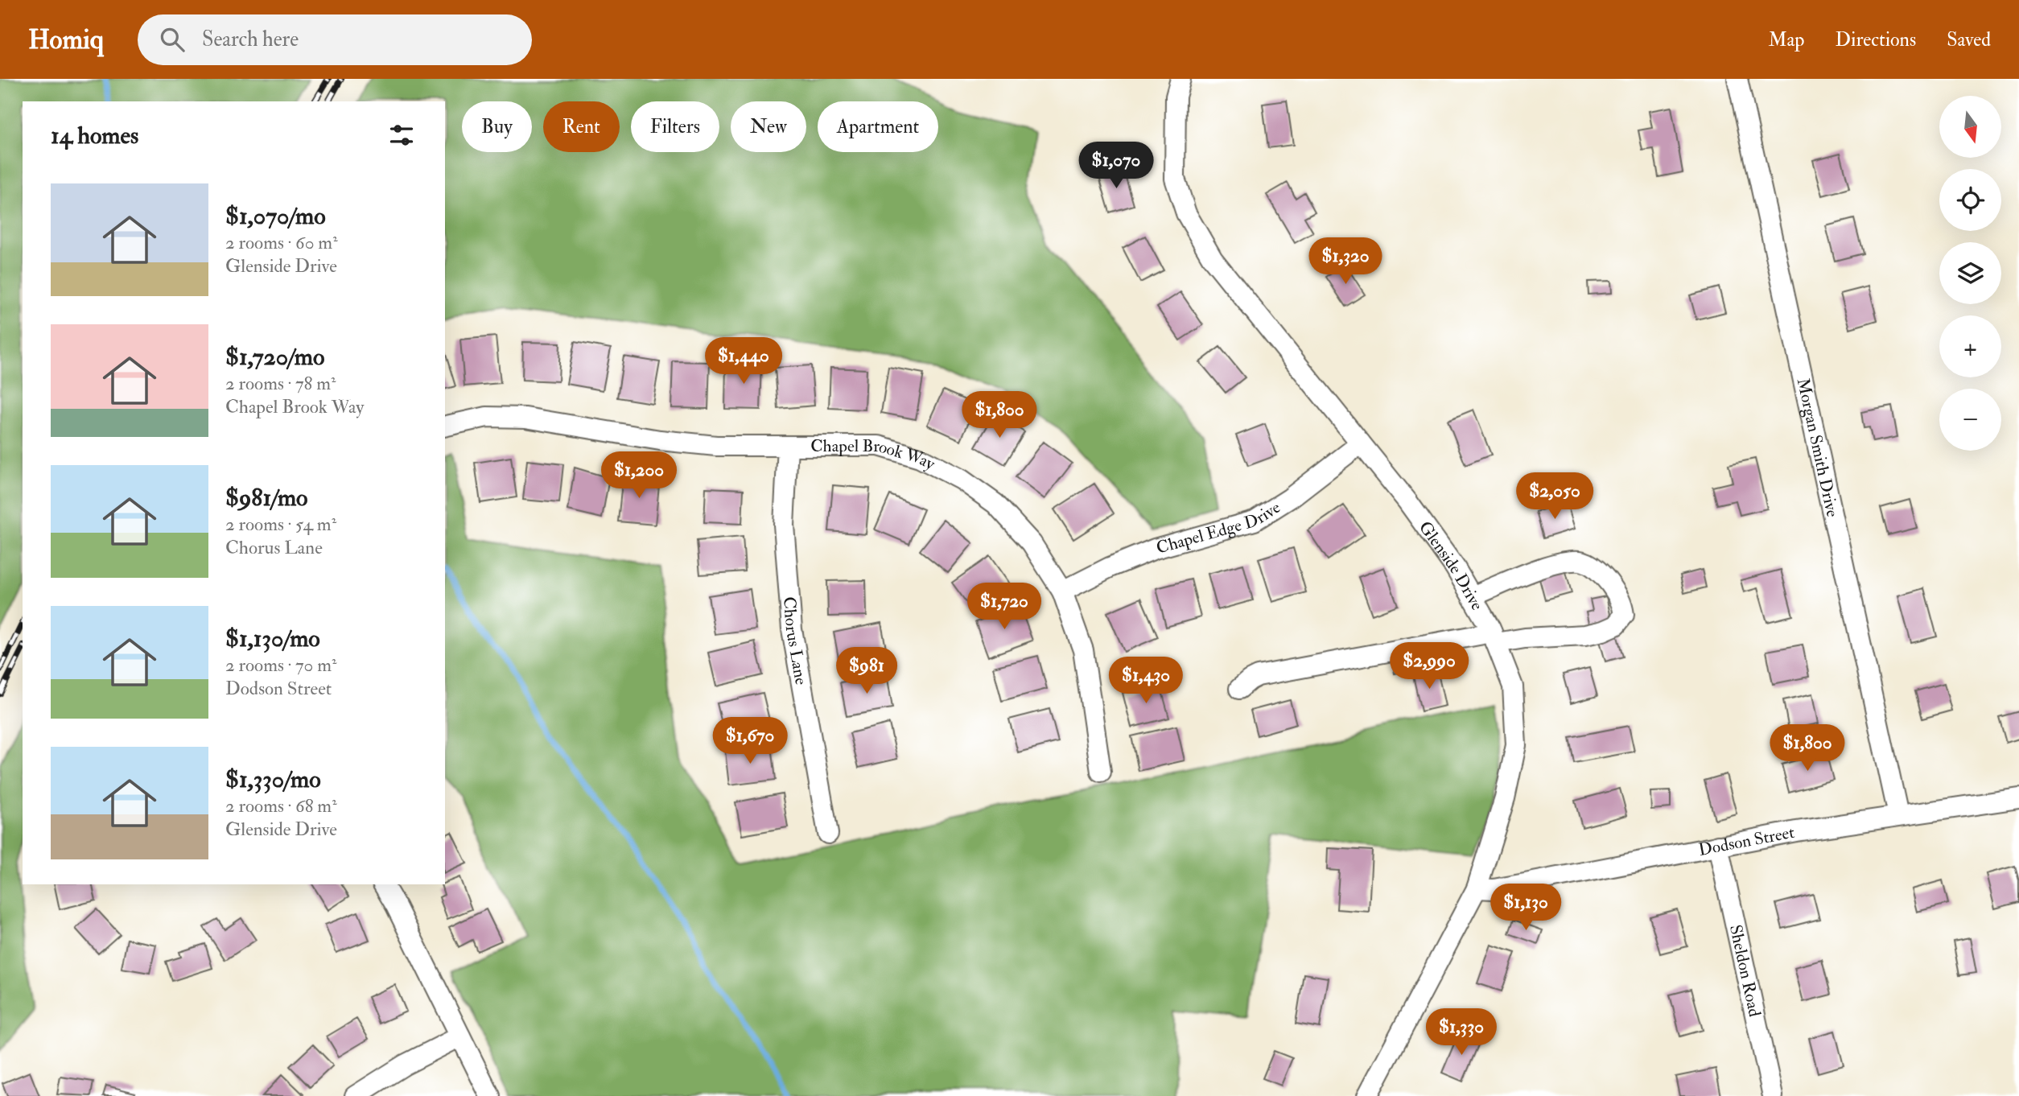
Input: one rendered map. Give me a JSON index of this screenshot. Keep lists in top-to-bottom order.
{
  "streets": {
    "street": [
      "Morgan Smith Drive",
      "Chapel Brook Way",
      "Chapel Edge Drive",
      "Glenside Drive",
      "Chorus Lane",
      "Dodson Street",
      "Sheldon Road"
    ]
  },
  "crossings": [
    ["Morgan Smith Drive", "Dodson Street"],
    ["Chapel Brook Way", "Chapel Edge Drive"],
    ["Chapel Brook Way", "Chorus Lane"],
    ["Chapel Edge Drive", "Glenside Drive"],
    ["Glenside Drive", "Dodson Street"],
    ["Dodson Street", "Sheldon Road"]
  ],
  "north": "bottom",
  "page": {
    "header": "Homiq",
    "search": "Search here",
    "nav": ["Map", "Directions", "Saved"],
    "map_buttons": ["+", "−"],
    "chip": [
      "Buy",
      "Rent",
      "Filters",
      "New",
      "Apartment"
    ],
    "heading": "14 homes",
    "price": [
      "$1,070",
      "$1,320",
      "$1,440",
      "$1,800",
      "$1,200",
      "$2,050",
      "$1,720",
      "$2,990",
      "$981",
      "$1,430",
      "$1,670",
      "$1,800",
      "$1,130",
      "$1,330"
    ],
    "list": [
      {
        "name": "$1,070/mo",
        "note": "2 rooms · 60 m² · Glenside Drive"
      },
      {
        "name": "$1,720/mo",
        "note": "2 rooms · 78 m² · Chapel Brook Way"
      },
      {
        "name": "$981/mo",
        "note": "2 rooms · 54 m² · Chorus Lane"
      },
      {
        "name": "$1,130/mo",
        "note": "2 rooms · 70 m² · Dodson Street"
      },
      {
        "name": "$1,330/mo",
        "note": "2 rooms · 68 m² · Glenside Drive"
      }
    ]
  }
}
